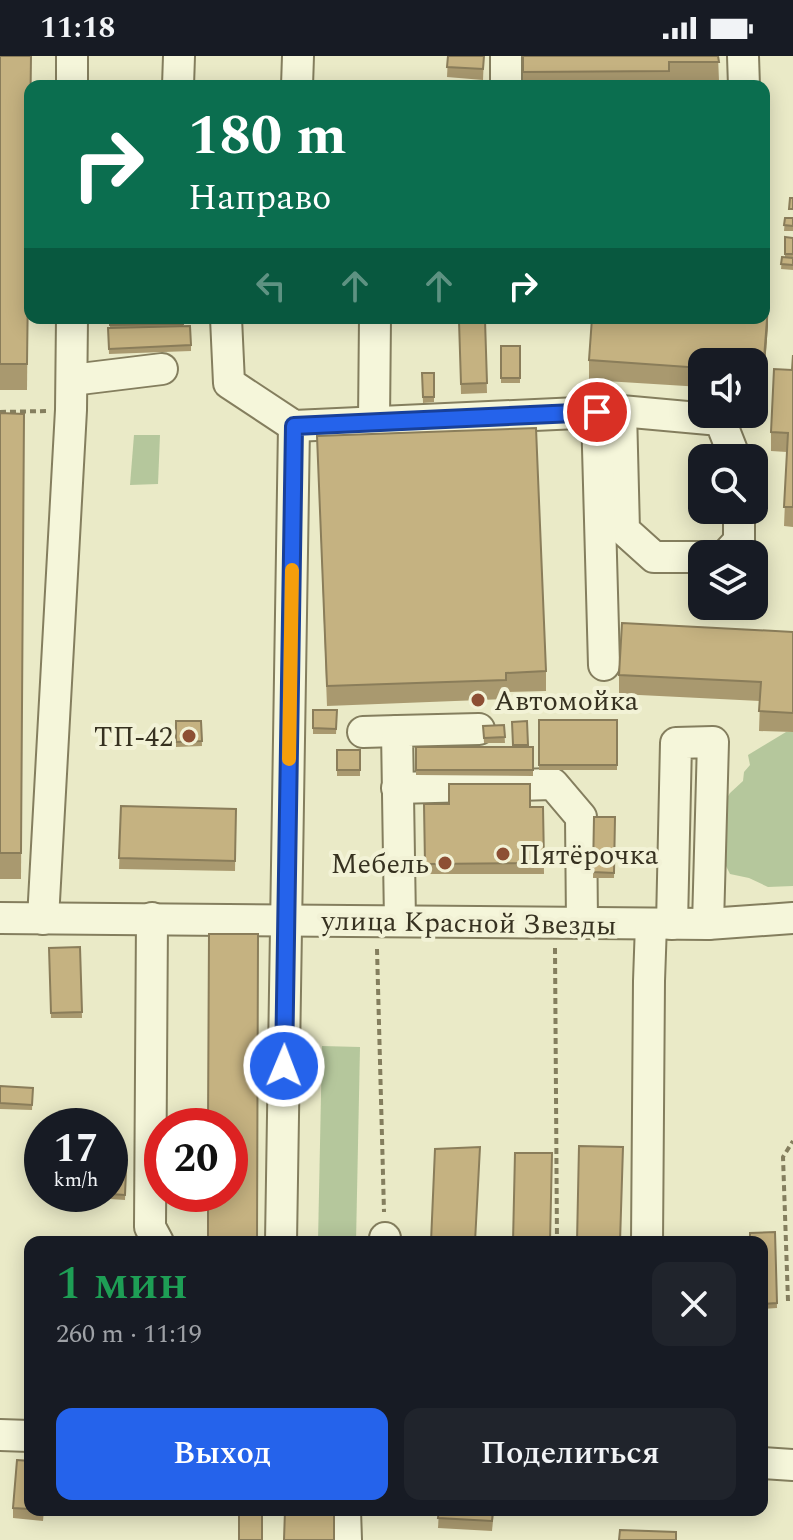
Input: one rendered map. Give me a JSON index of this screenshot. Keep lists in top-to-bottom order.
{
  "streets": {
    "street": ["улица Красной Звезды"]
  },
  "places": [
    "Автомойка",
    "ТП-42",
    "Пятёрочка",
    "Мебель"
  ],
  "page": {
    "status": "11:18",
    "turn": ["180 m", "Направо"],
    "speed": "17 km/h",
    "limit": "20",
    "heading": ["1 мин", "260 m · 11:19"],
    "buttons": ["Выход", "Поделиться"]
  }
}
